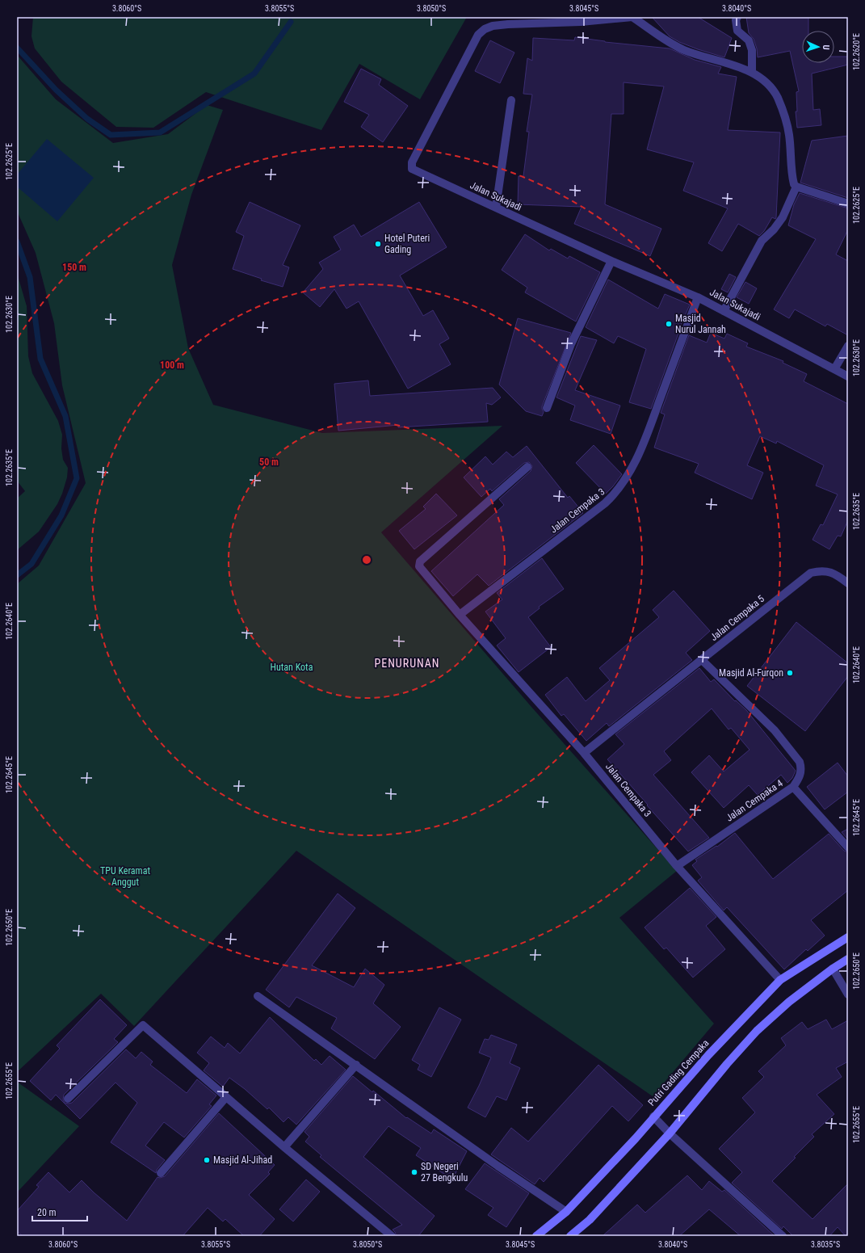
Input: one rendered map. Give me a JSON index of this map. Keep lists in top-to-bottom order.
{
  "streets": {
    "street": [
      "Jalan Sukajadi",
      "Jalan Cempaka 3",
      "Jalan Cempaka 5",
      "Jalan Cempaka 4",
      "Putri Gading Cempaka"
    ]
  },
  "crossings": [
    ["Jalan Sukajadi", "Jalan Cempaka 3"],
    ["Jalan Cempaka 3", "Jalan Cempaka 5"],
    ["Jalan Cempaka 3", "Jalan Cempaka 4"],
    ["Jalan Cempaka 3", "Putri Gading Cempaka"]
  ],
  "districts": ["PENURUNAN"],
  "parks": ["Hutan Kota", "TPU Keramat Anggut"],
  "places": [
    "Hotel Puteri Gading",
    "Masjid Nurul Jannah",
    "Masjid Al-Furqon",
    "Masjid Al-Jihad",
    "SD Negeri 27 Bengkulu"
  ],
  "scale_bar": "20 m",
  "north": "right",
  "coordinates": [
    "3.8060°S",
    "3.8055°S",
    "3.8050°S",
    "3.8045°S",
    "3.8040°S",
    "102.2620°E",
    "102.2625°E",
    "102.2630°E",
    "102.2635°E",
    "102.2640°E",
    "102.2645°E",
    "102.2650°E",
    "102.2655°E",
    "3.8035°S"
  ],
  "rings": ["150 m", "100 m", "50 m"]
}
